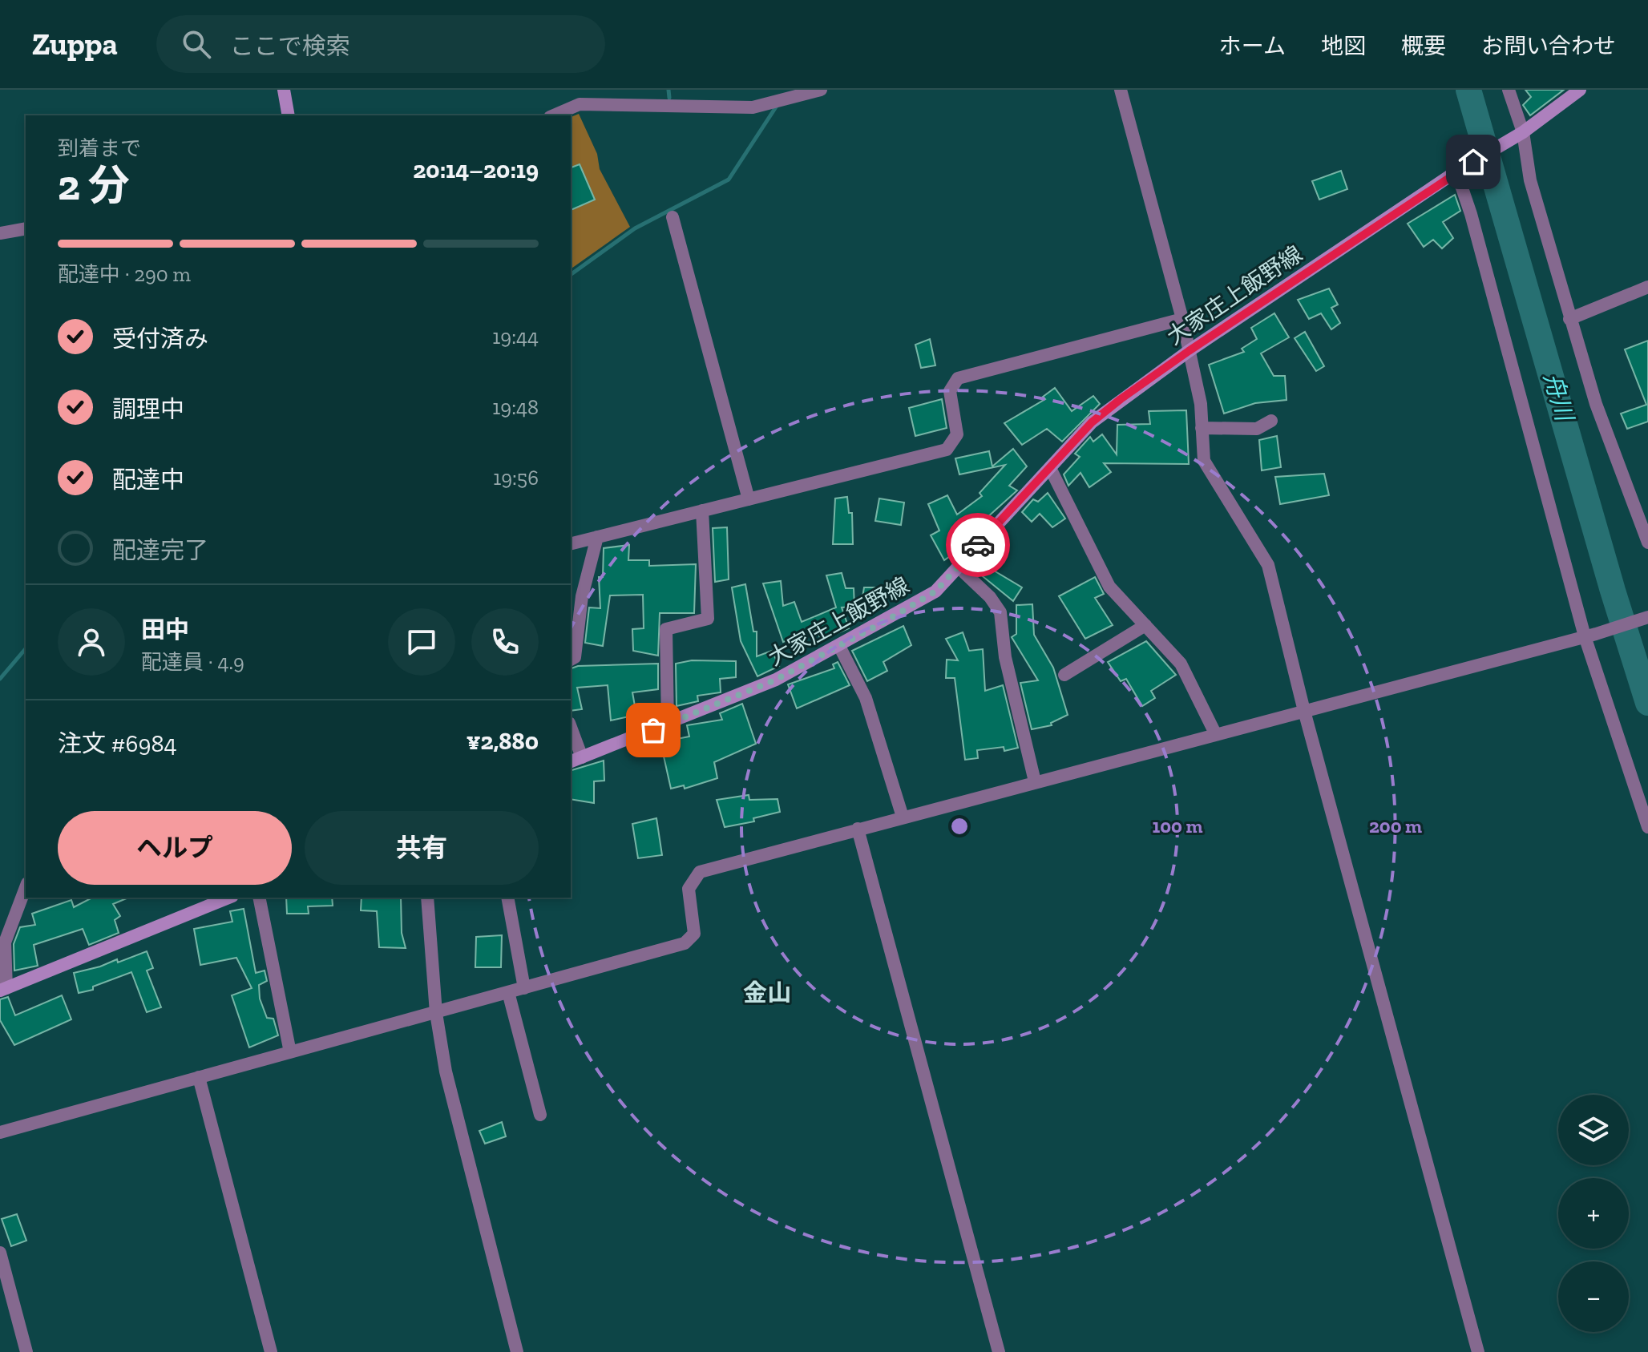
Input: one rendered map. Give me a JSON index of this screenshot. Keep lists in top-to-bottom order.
{
  "streets": {
    "main road": ["大家庄上飯野線"]
  },
  "districts": ["金山"],
  "water": ["舟川"],
  "page": {
    "header": "Zuppa",
    "search": "ここで検索",
    "nav": [
      "ホーム",
      "地図",
      "概要",
      "お問い合わせ"
    ],
    "heading": ["2 分", "到着まで", "20:14–20:19"],
    "panel": [
      "田中",
      "配達員 · 4.9",
      "注文 #6984",
      "¥2,880"
    ],
    "bar": "配達中 · 290 m",
    "list": [
      ["受付済み", "19:44"],
      ["調理中", "19:48"],
      ["配達中", "19:56"],
      "配達完了"
    ],
    "buttons": ["ヘルプ", "共有"],
    "map_buttons": ["+", "−"]
  },
  "rings": ["100 m", "200 m"]
}
